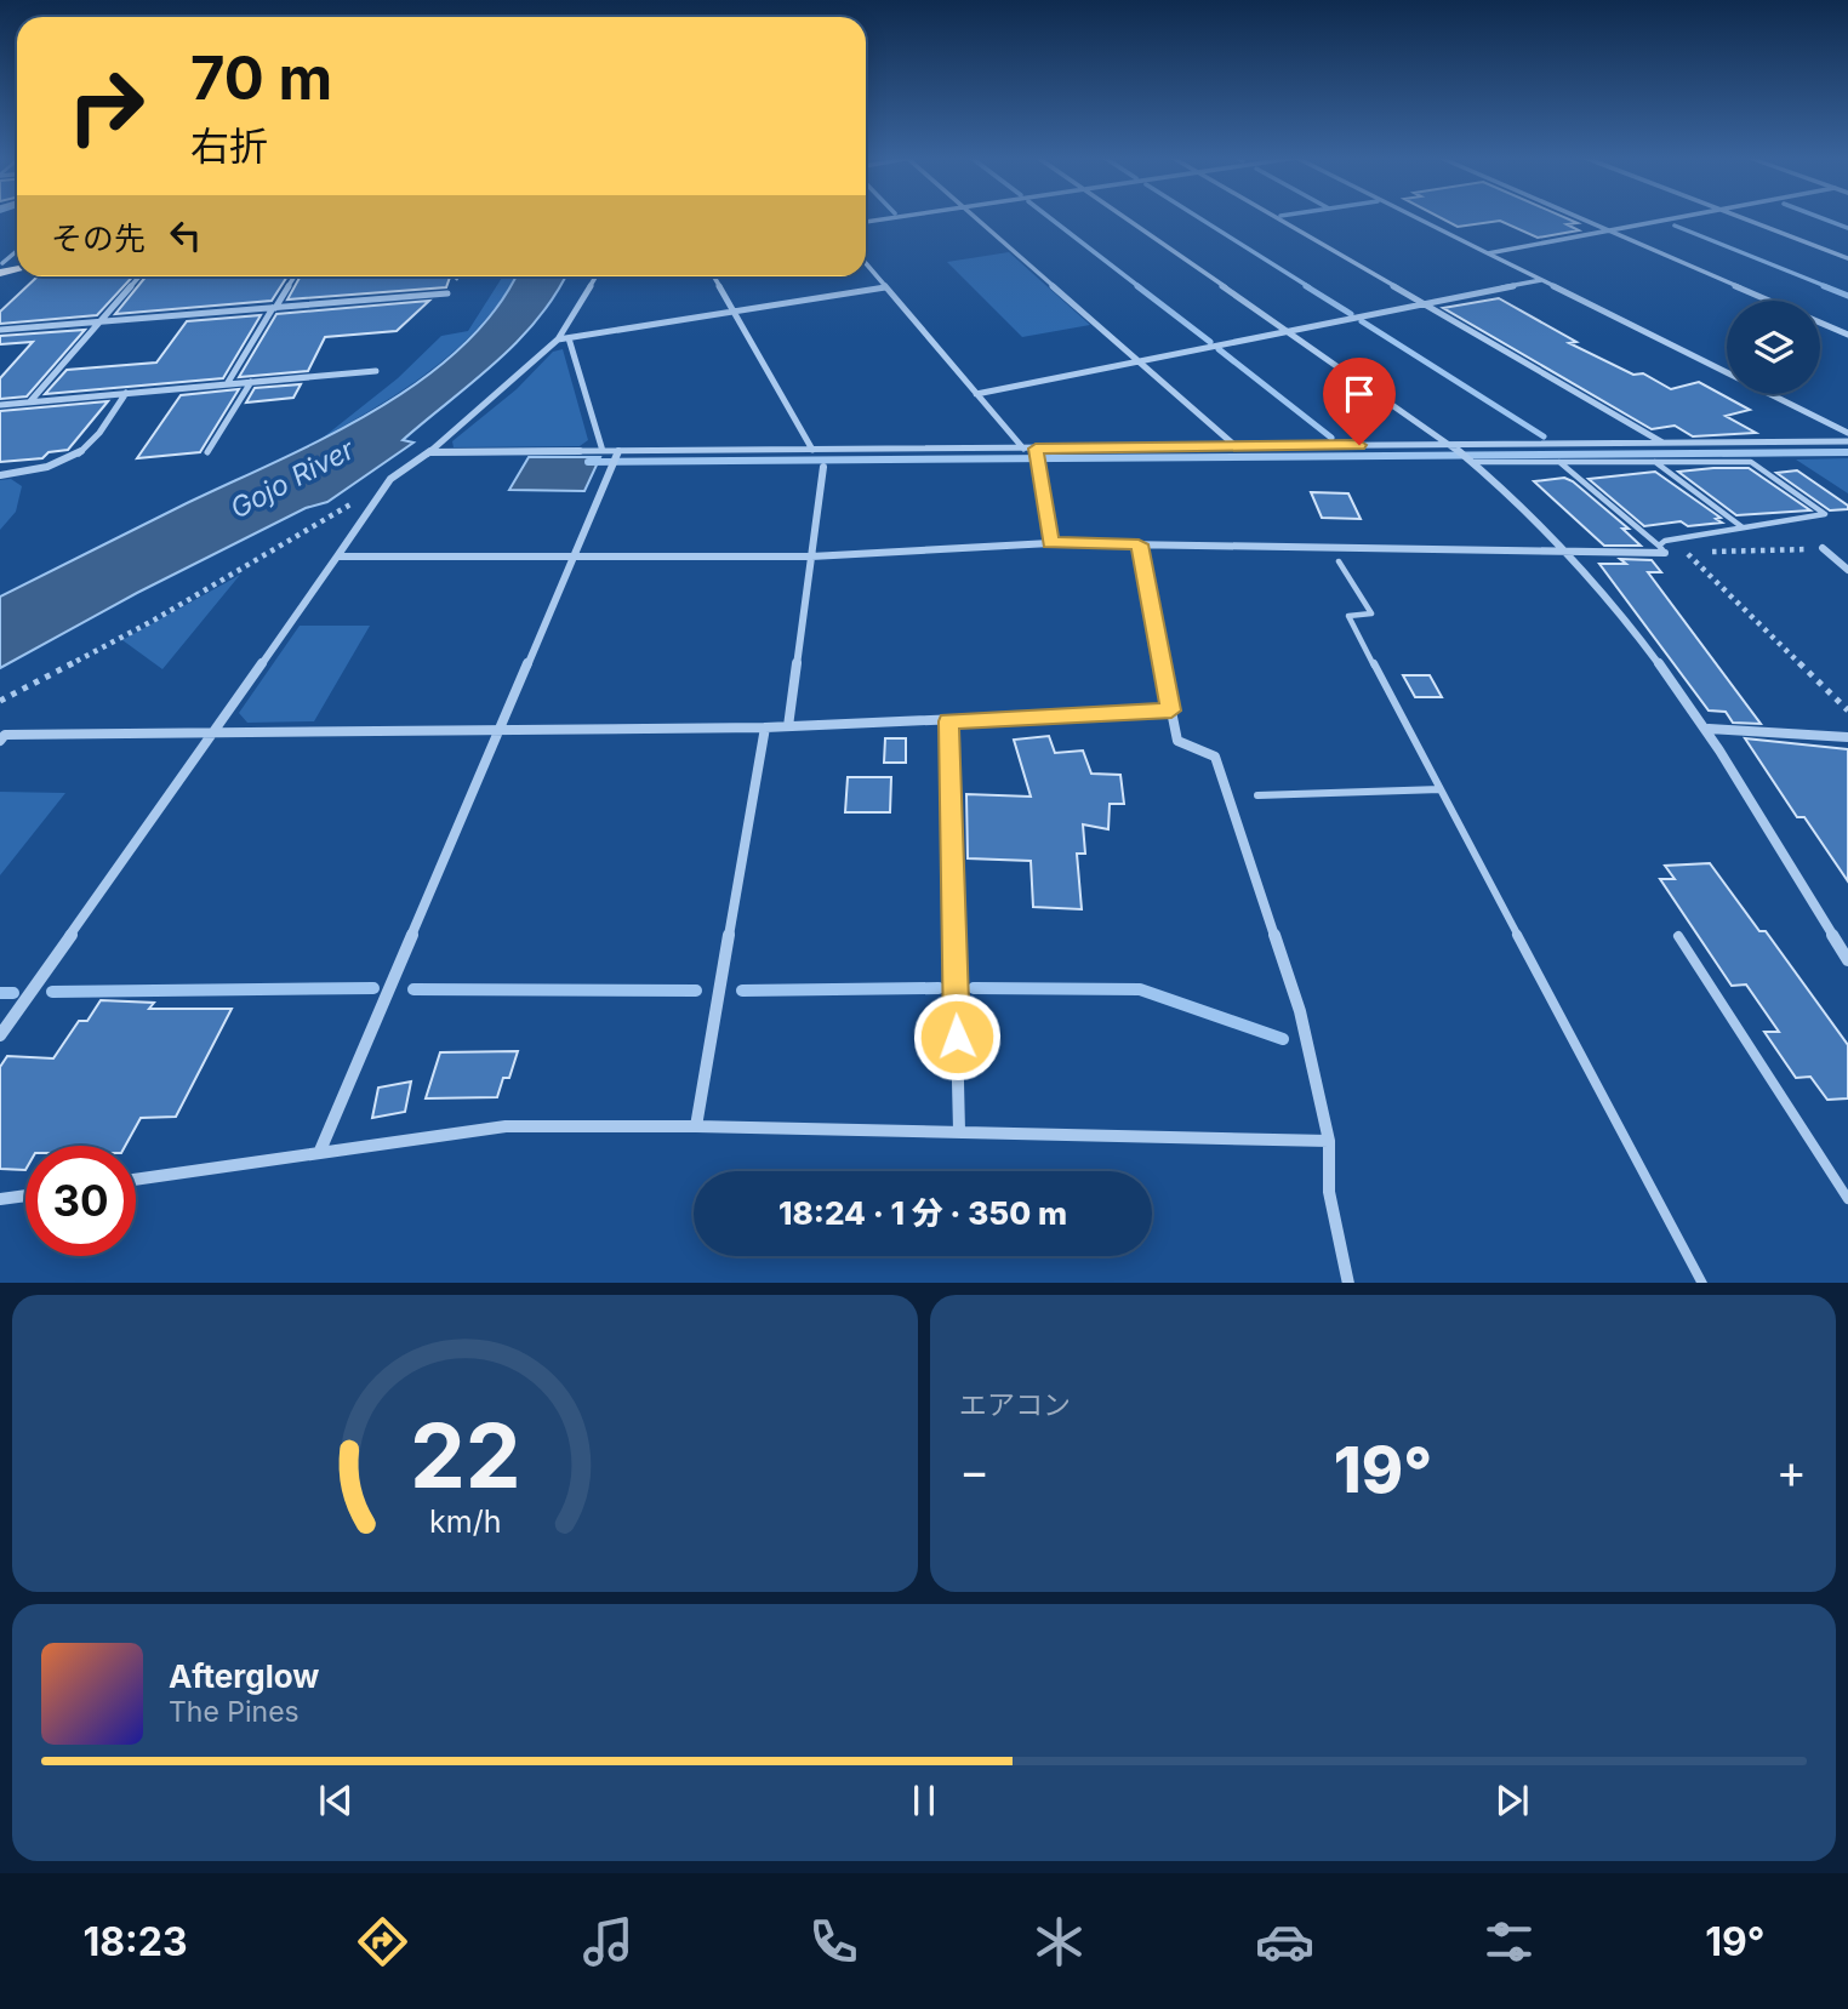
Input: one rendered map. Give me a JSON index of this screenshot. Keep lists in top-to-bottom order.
{
  "water": ["Gojo River"],
  "page": {
    "turn": ["70 m", "右折"],
    "then": "その先",
    "limit": "30",
    "trip": "18:24 · 1 分 · 350 m",
    "tile": "エアコン",
    "heat": ["−", "19°", "+"],
    "song": ["Afterglow", "The Pines"],
    "tabs": ["18:23", "19°"],
    "gauge": ["22", "km/h"]
  }
}
